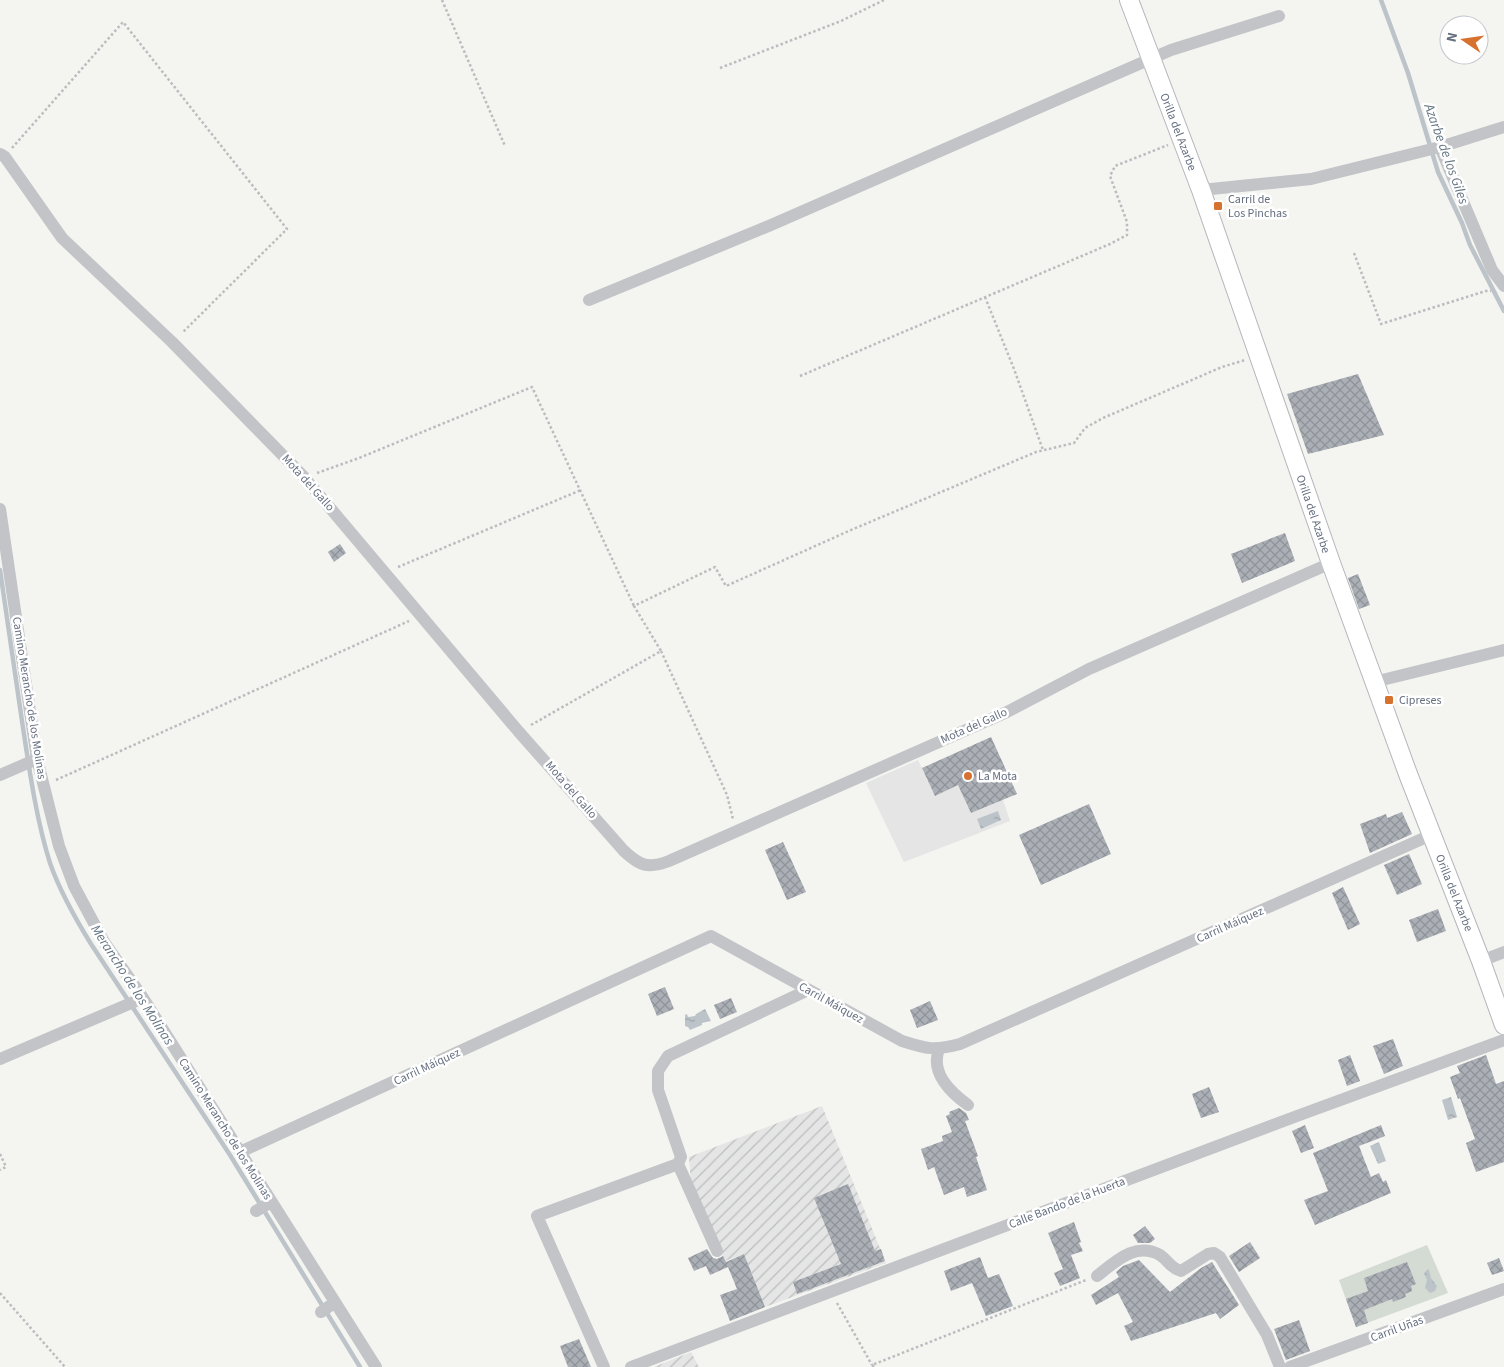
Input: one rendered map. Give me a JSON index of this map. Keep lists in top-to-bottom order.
{
  "streets": {
    "main road": ["Orilla del Azarbe"],
    "street": [
      "Mota del Gallo",
      "Camino Merancho de los Molinas",
      "Carril Máiquez",
      "Calle Bando de la Huerta",
      "Carril Uñas"
    ]
  },
  "crossings": [
    ["Orilla del Azarbe", "Mota del Gallo"],
    ["Orilla del Azarbe", "Carril Máiquez"],
    ["Camino Merancho de los Molinas", "Carril Máiquez"]
  ],
  "water": ["Azarbe de los Giles", "Merancho de los Molinas"],
  "places": {
    "transit": ["Carril de Los Pinchas", "Cipreses"],
    "other": ["La Mota"]
  },
  "north": "left"
}
